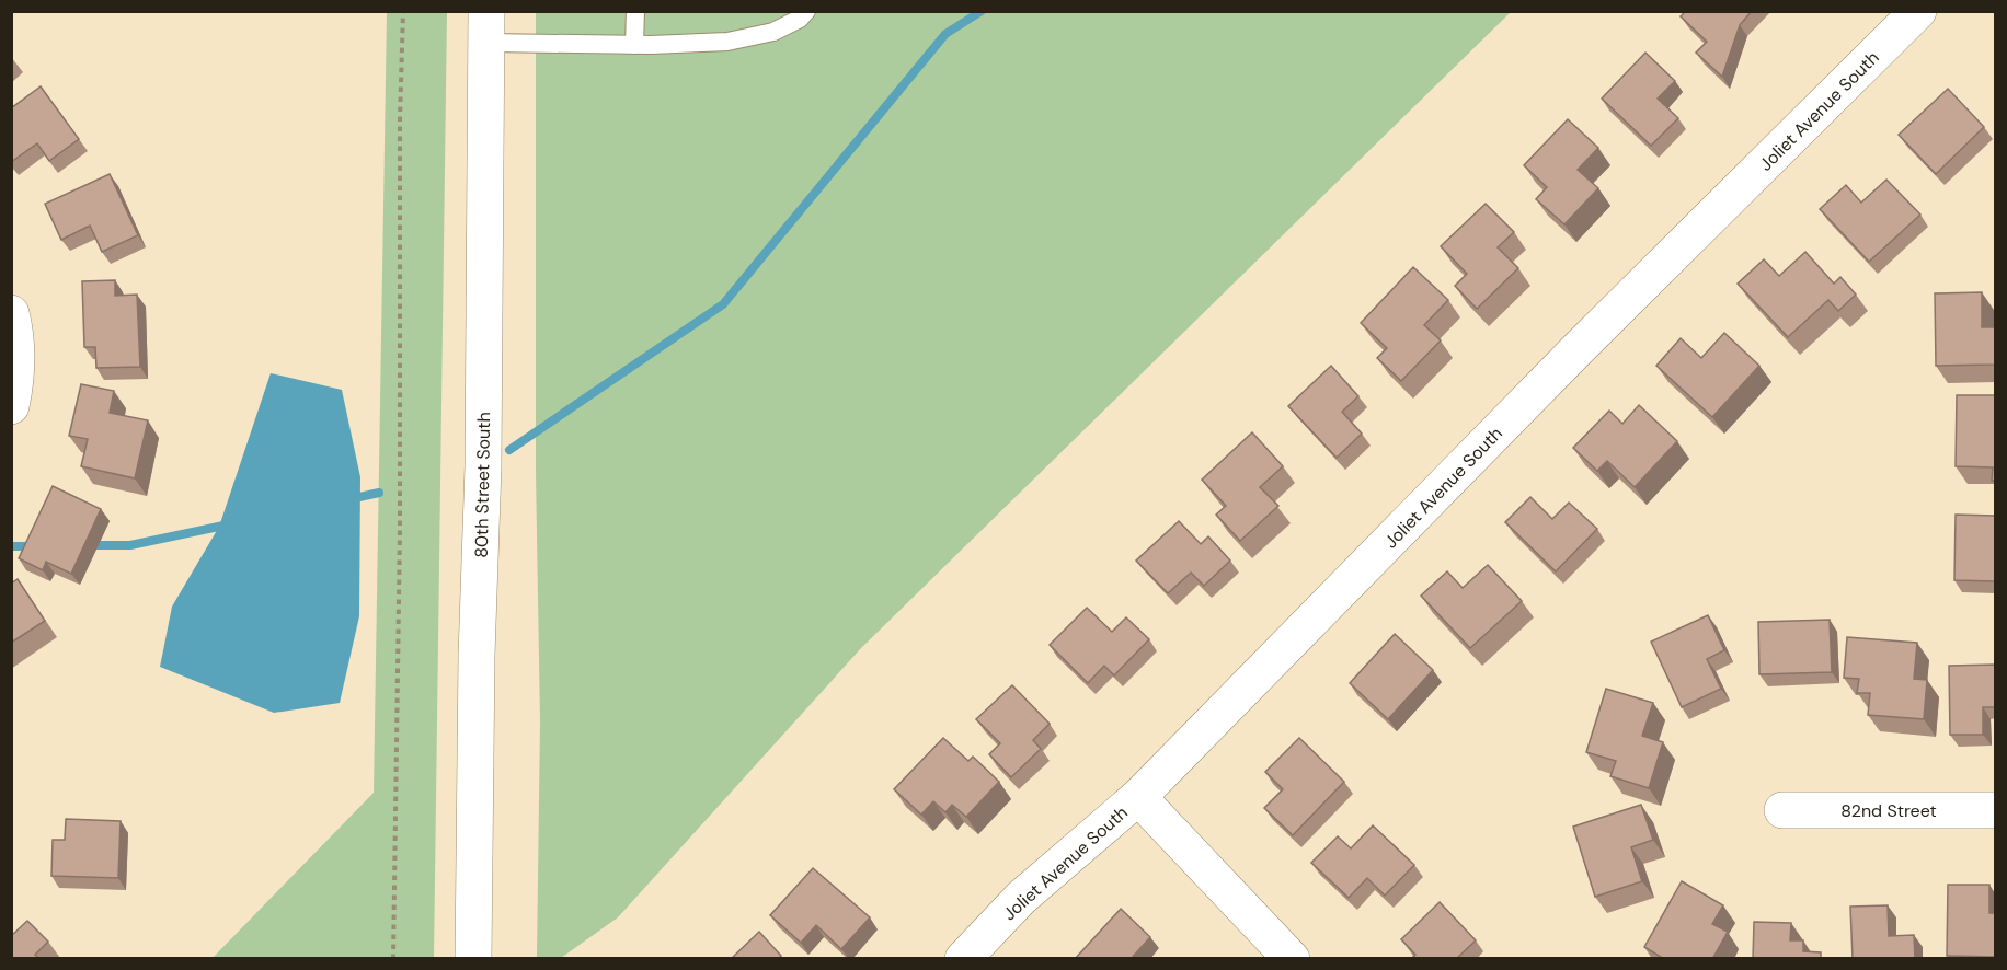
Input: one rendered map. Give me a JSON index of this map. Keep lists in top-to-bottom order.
{
  "streets": {
    "street": ["Joliet Avenue South", "80th Street South", "82nd Street"]
  }
}
